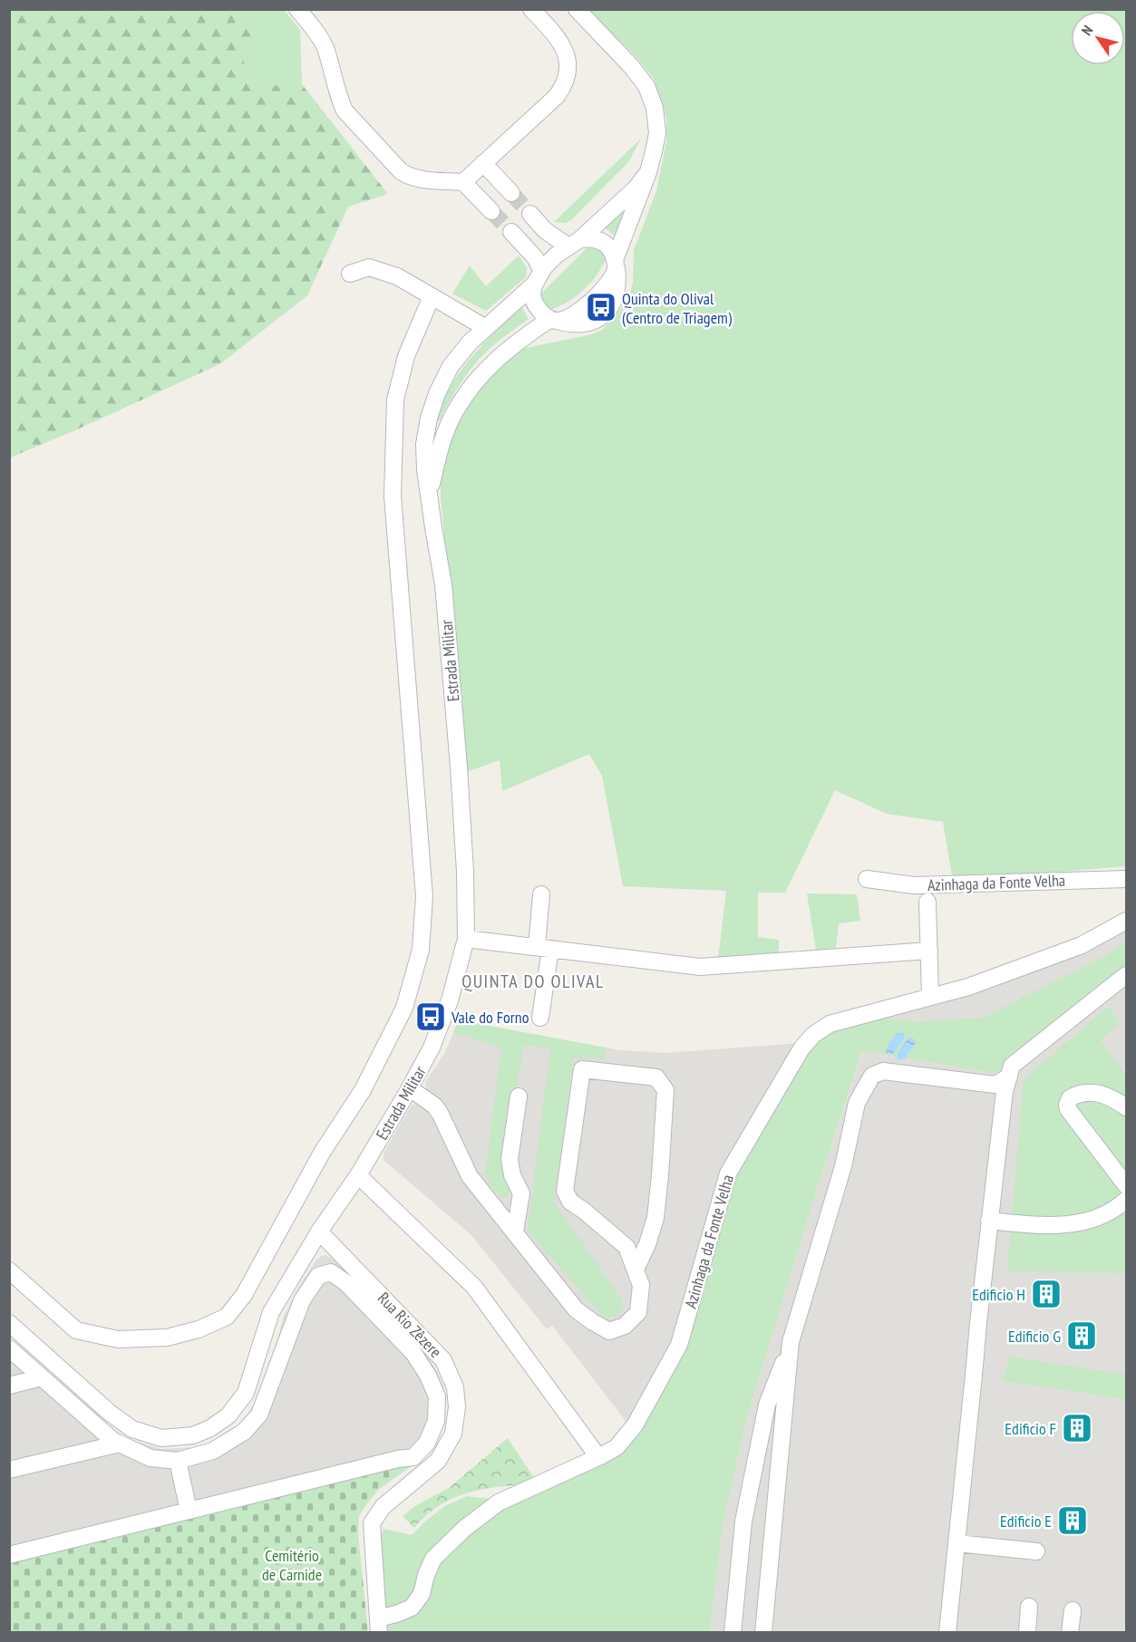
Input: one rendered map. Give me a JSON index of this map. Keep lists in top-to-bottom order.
{
  "streets": {
    "street": ["Estrada Militar", "Azinhaga da Fonte Velha", "Rua Rio Zêzere"]
  },
  "crossings": [
    ["Estrada Militar", "Rua Rio Zêzere"],
    ["Azinhaga da Fonte Velha", "Rua Rio Zêzere"]
  ],
  "districts": ["QUINTA DO OLIVAL"],
  "parks": ["Cemitério de Carnide"],
  "places": {
    "bus stop": ["Quinta do Olival (Centro de Triagem)", "Vale do Forno"],
    "building": [
      "Edificio H",
      "Edificio G",
      "Edificio F",
      "Edificio E"
    ]
  },
  "north": "top left"
}
